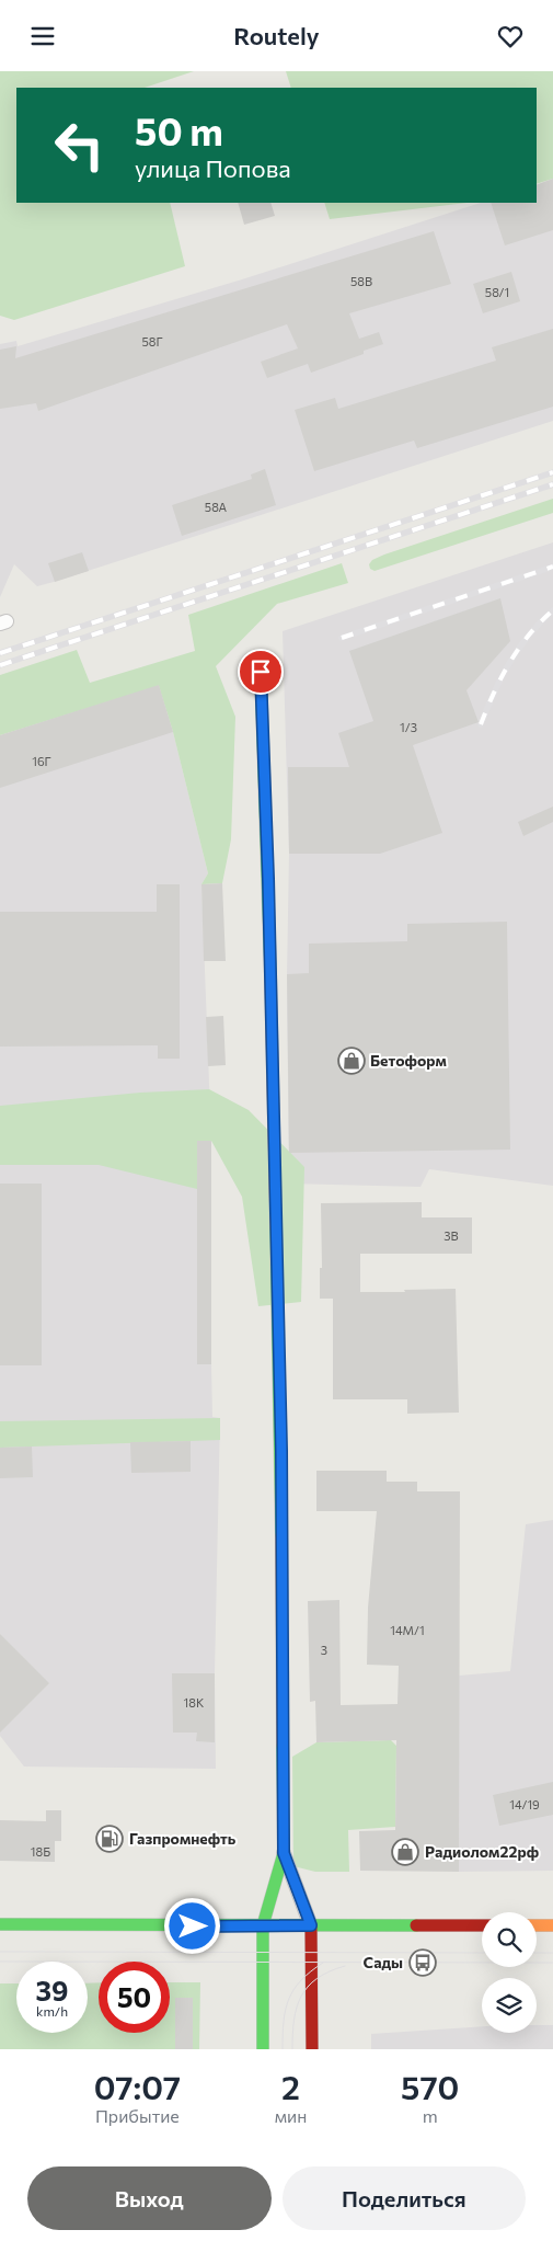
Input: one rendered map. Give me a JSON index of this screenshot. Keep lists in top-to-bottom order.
{
  "places": {
    "shop": ["Бетоформ", "Радиолом22рф"],
    "fuel station": ["Газпромнефть"],
    "bus stop": ["Сады"]
  },
  "house_numbers": [
    "58В",
    "58/1",
    "58Г",
    "58А",
    "1/3",
    "16Г",
    "3В",
    "14М/1",
    "3",
    "18К",
    "14/19",
    "18Б"
  ],
  "page": {
    "header": "Routely",
    "turn": ["50 m", "улица Попова"],
    "speed": "39 km/h",
    "limit": "50",
    "eta": [
      "07:07",
      "Прибытие",
      "2",
      "мин",
      "570",
      "m"
    ],
    "buttons": ["Выход", "Поделиться"]
  }
}
